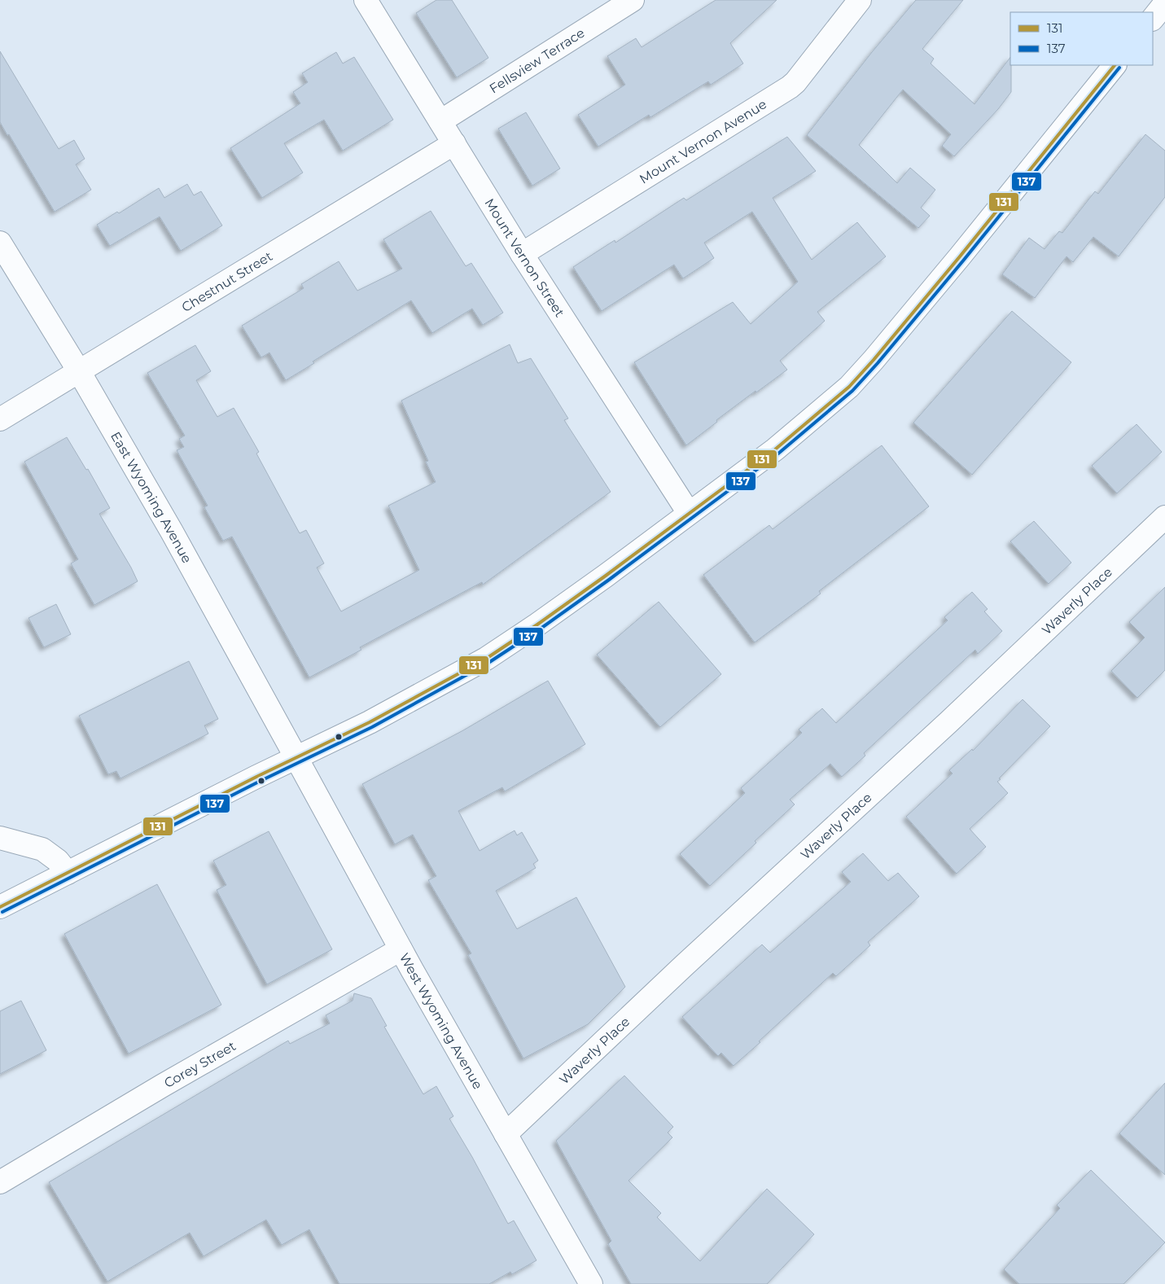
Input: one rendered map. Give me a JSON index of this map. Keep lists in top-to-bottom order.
{
  "streets": {
    "street": [
      "Fellsview Terrace",
      "Mount Vernon Avenue",
      "Mount Vernon Street",
      "Chestnut Street",
      "East Wyoming Avenue",
      "Waverly Place",
      "West Wyoming Avenue",
      "Corey Street"
    ]
  },
  "crossings": [
    ["Fellsview Terrace", "Mount Vernon Street"],
    ["Mount Vernon Avenue", "Mount Vernon Street"],
    ["Mount Vernon Street", "Chestnut Street"],
    ["Chestnut Street", "East Wyoming Avenue"],
    ["East Wyoming Avenue", "West Wyoming Avenue"],
    ["Waverly Place", "West Wyoming Avenue"],
    ["West Wyoming Avenue", "Corey Street"]
  ],
  "lines": ["transit line 131", "transit line 137"],
  "legend": ["131", "137"]
}
